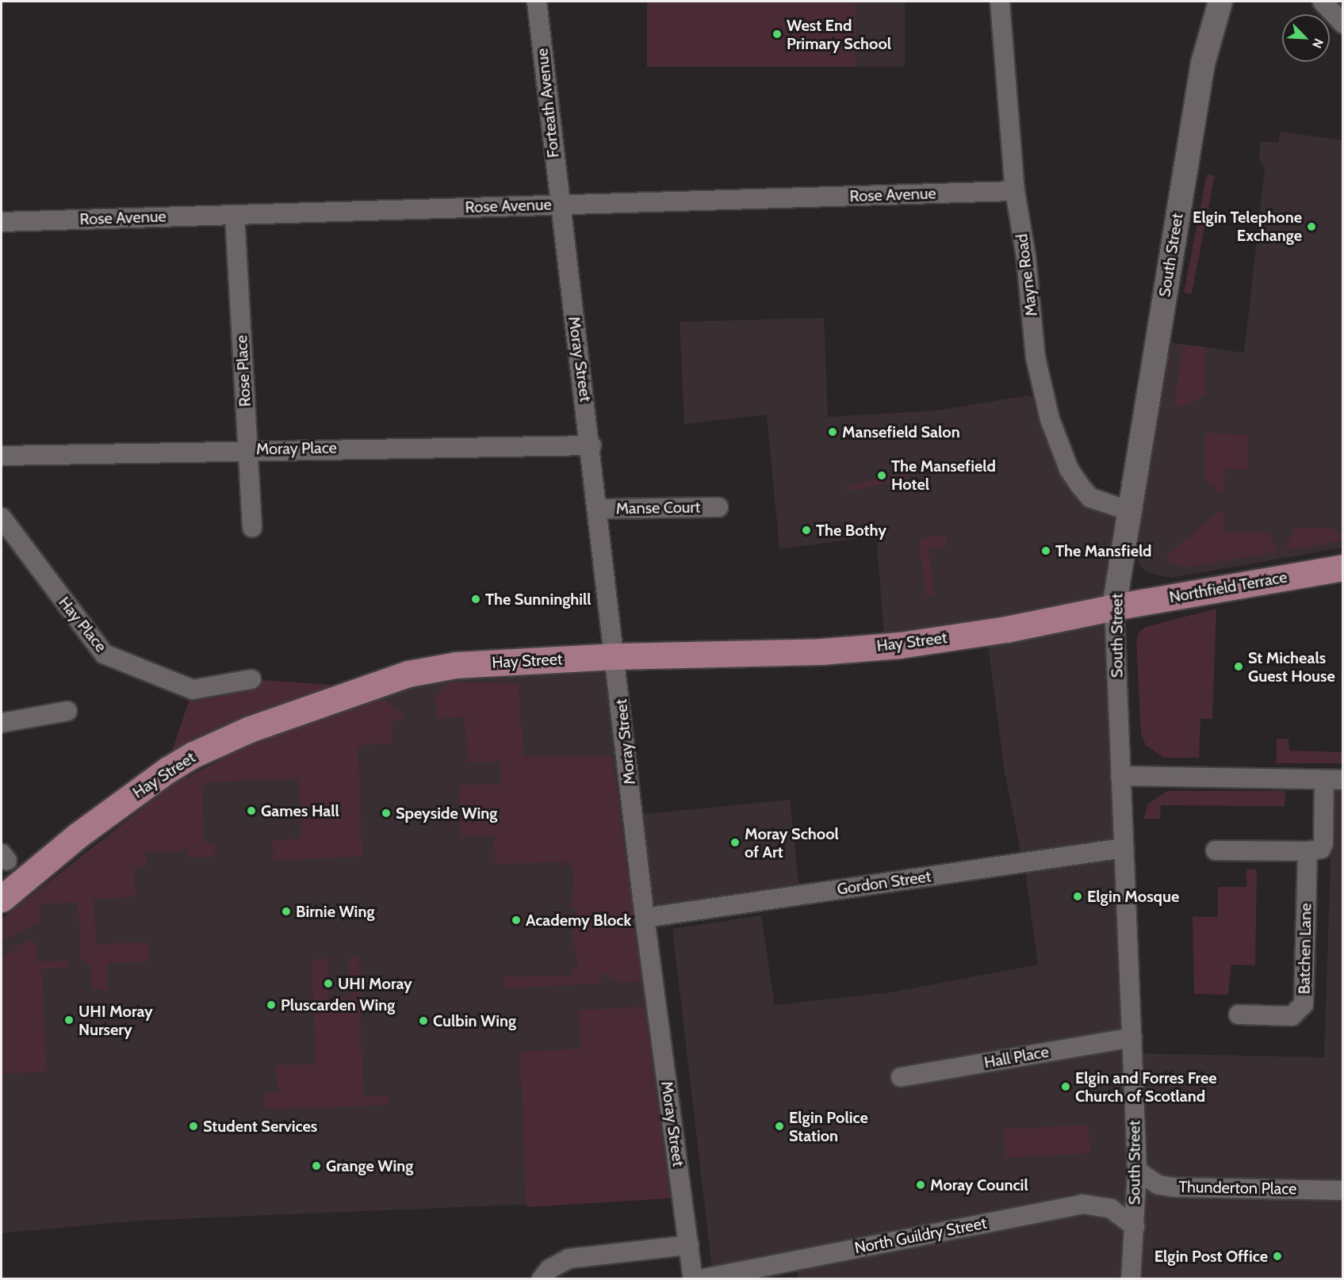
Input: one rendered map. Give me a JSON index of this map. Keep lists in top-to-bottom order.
{
  "streets": {
    "main road": ["Northfield Terrace", "Hay Street"],
    "street": [
      "Forteath Avenue",
      "Rose Avenue",
      "South Street",
      "Mayne Road",
      "Moray Street",
      "Rose Place",
      "Moray Place",
      "Manse Court",
      "Hay Place",
      "Gordon Street",
      "Batchen Lane",
      "Hall Place",
      "Thunderton Place",
      "North Guildry Street"
    ]
  },
  "crossings": [
    ["Forteath Avenue", "Rose Avenue"],
    ["Forteath Avenue", "Moray Street"],
    ["Rose Avenue", "Mayne Road"],
    ["Rose Avenue", "Moray Street"],
    ["Rose Avenue", "Rose Place"],
    ["South Street", "Mayne Road"],
    ["South Street", "Northfield Terrace"],
    ["South Street", "Hay Street"],
    ["South Street", "Gordon Street"],
    ["South Street", "Hall Place"],
    ["South Street", "Thunderton Place"],
    ["South Street", "North Guildry Street"],
    ["Moray Street", "Moray Place"],
    ["Moray Street", "Manse Court"],
    ["Moray Street", "Hay Street"],
    ["Moray Street", "Gordon Street"],
    ["Rose Place", "Moray Place"],
    ["Northfield Terrace", "Hay Street"]
  ],
  "places": [
    "West End Primary School",
    "Elgin Telephone Exchange",
    "Mansefield Salon",
    "The Mansefield Hotel",
    "The Bothy",
    "The Mansfield",
    "The Sunninghill",
    "St Micheals Guest House",
    "Games Hall",
    "Speyside Wing",
    "Moray School of Art",
    "Elgin Mosque",
    "Birnie Wing",
    "Academy Block",
    "UHI Moray",
    "Pluscarden Wing",
    "UHI Moray Nursery",
    "Culbin Wing",
    "Elgin and Forres Free Church of Scotland",
    "Student Services",
    "Elgin Police Station",
    "Grange Wing",
    "Moray Council",
    "Elgin Post Office"
  ],
  "north": "bottom right"
}
